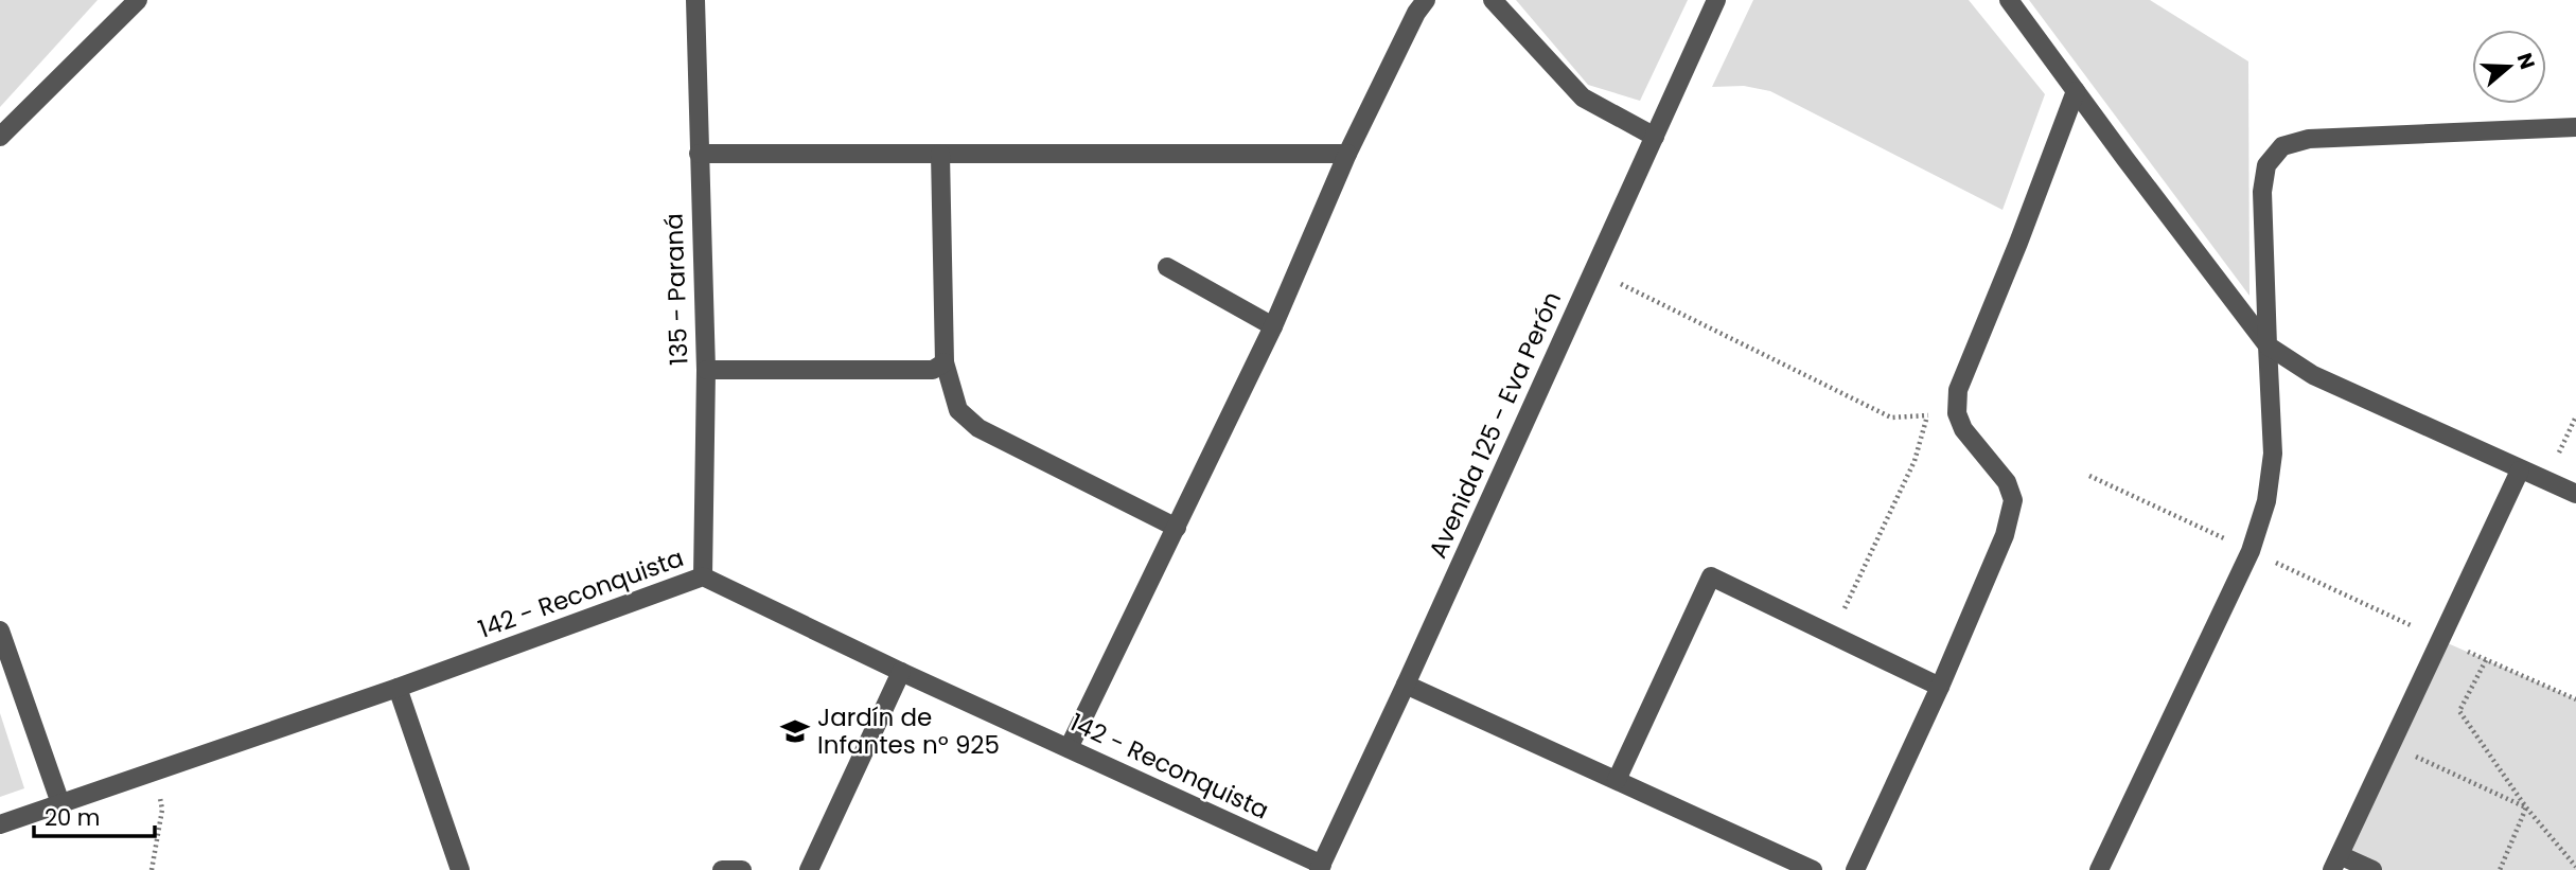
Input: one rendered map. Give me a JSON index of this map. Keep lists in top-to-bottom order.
{
  "streets": {
    "street": ["135 - Paraná", "Avenida 125 - Eva Perón", "142 - Reconquista"]
  },
  "crossings": [
    ["135 - Paraná", "142 - Reconquista"],
    ["Avenida 125 - Eva Perón", "142 - Reconquista"]
  ],
  "places": {
    "school or university": ["Jardín de Infantes nº 925"]
  },
  "scale_bar": "20 m",
  "north": "right"
}
